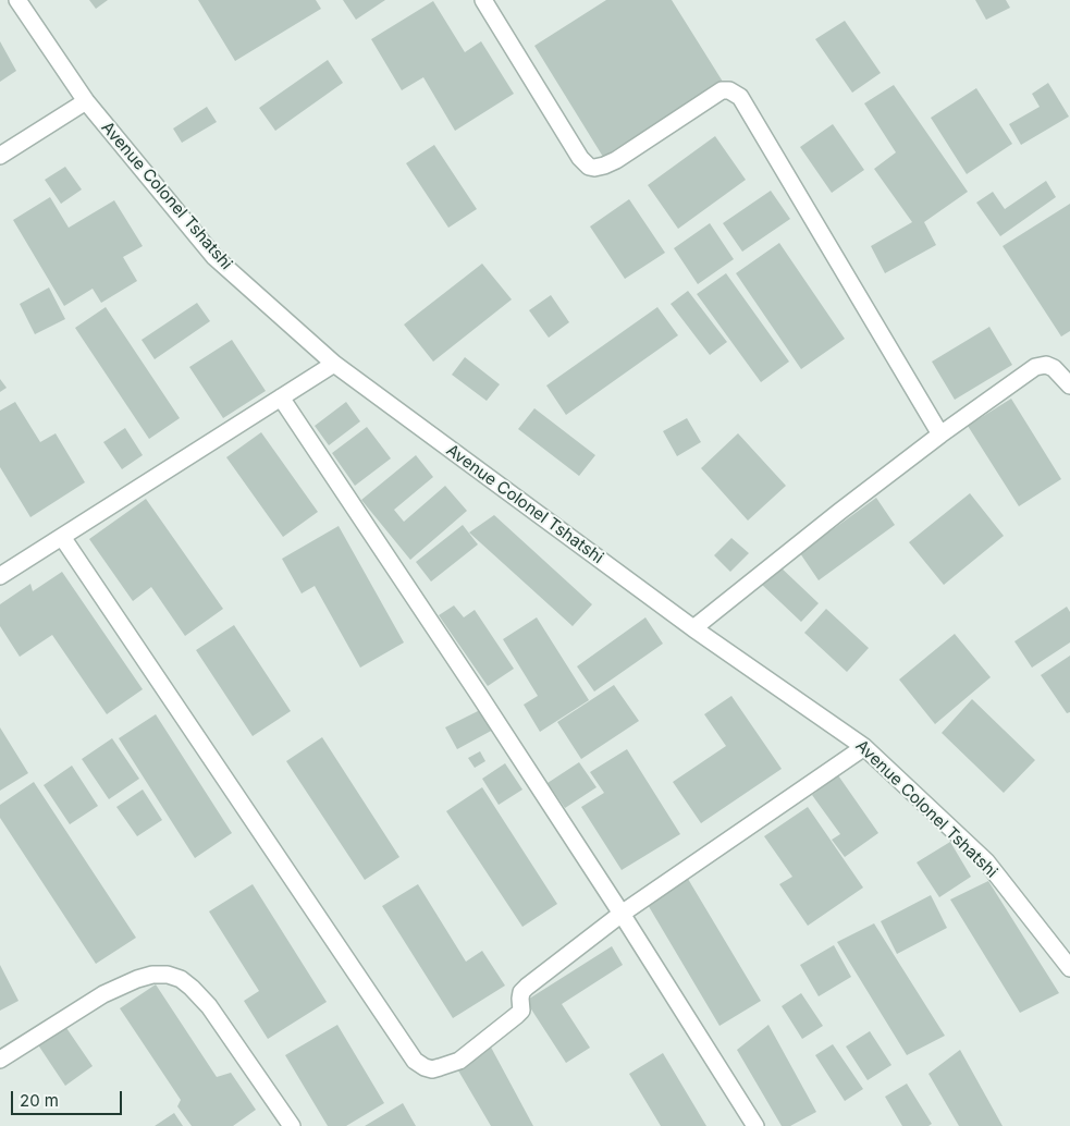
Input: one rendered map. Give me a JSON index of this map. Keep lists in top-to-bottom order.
{
  "streets": {
    "street": ["Avenue Colonel Tshatshi"]
  },
  "scale_bar": "20 m"
}
